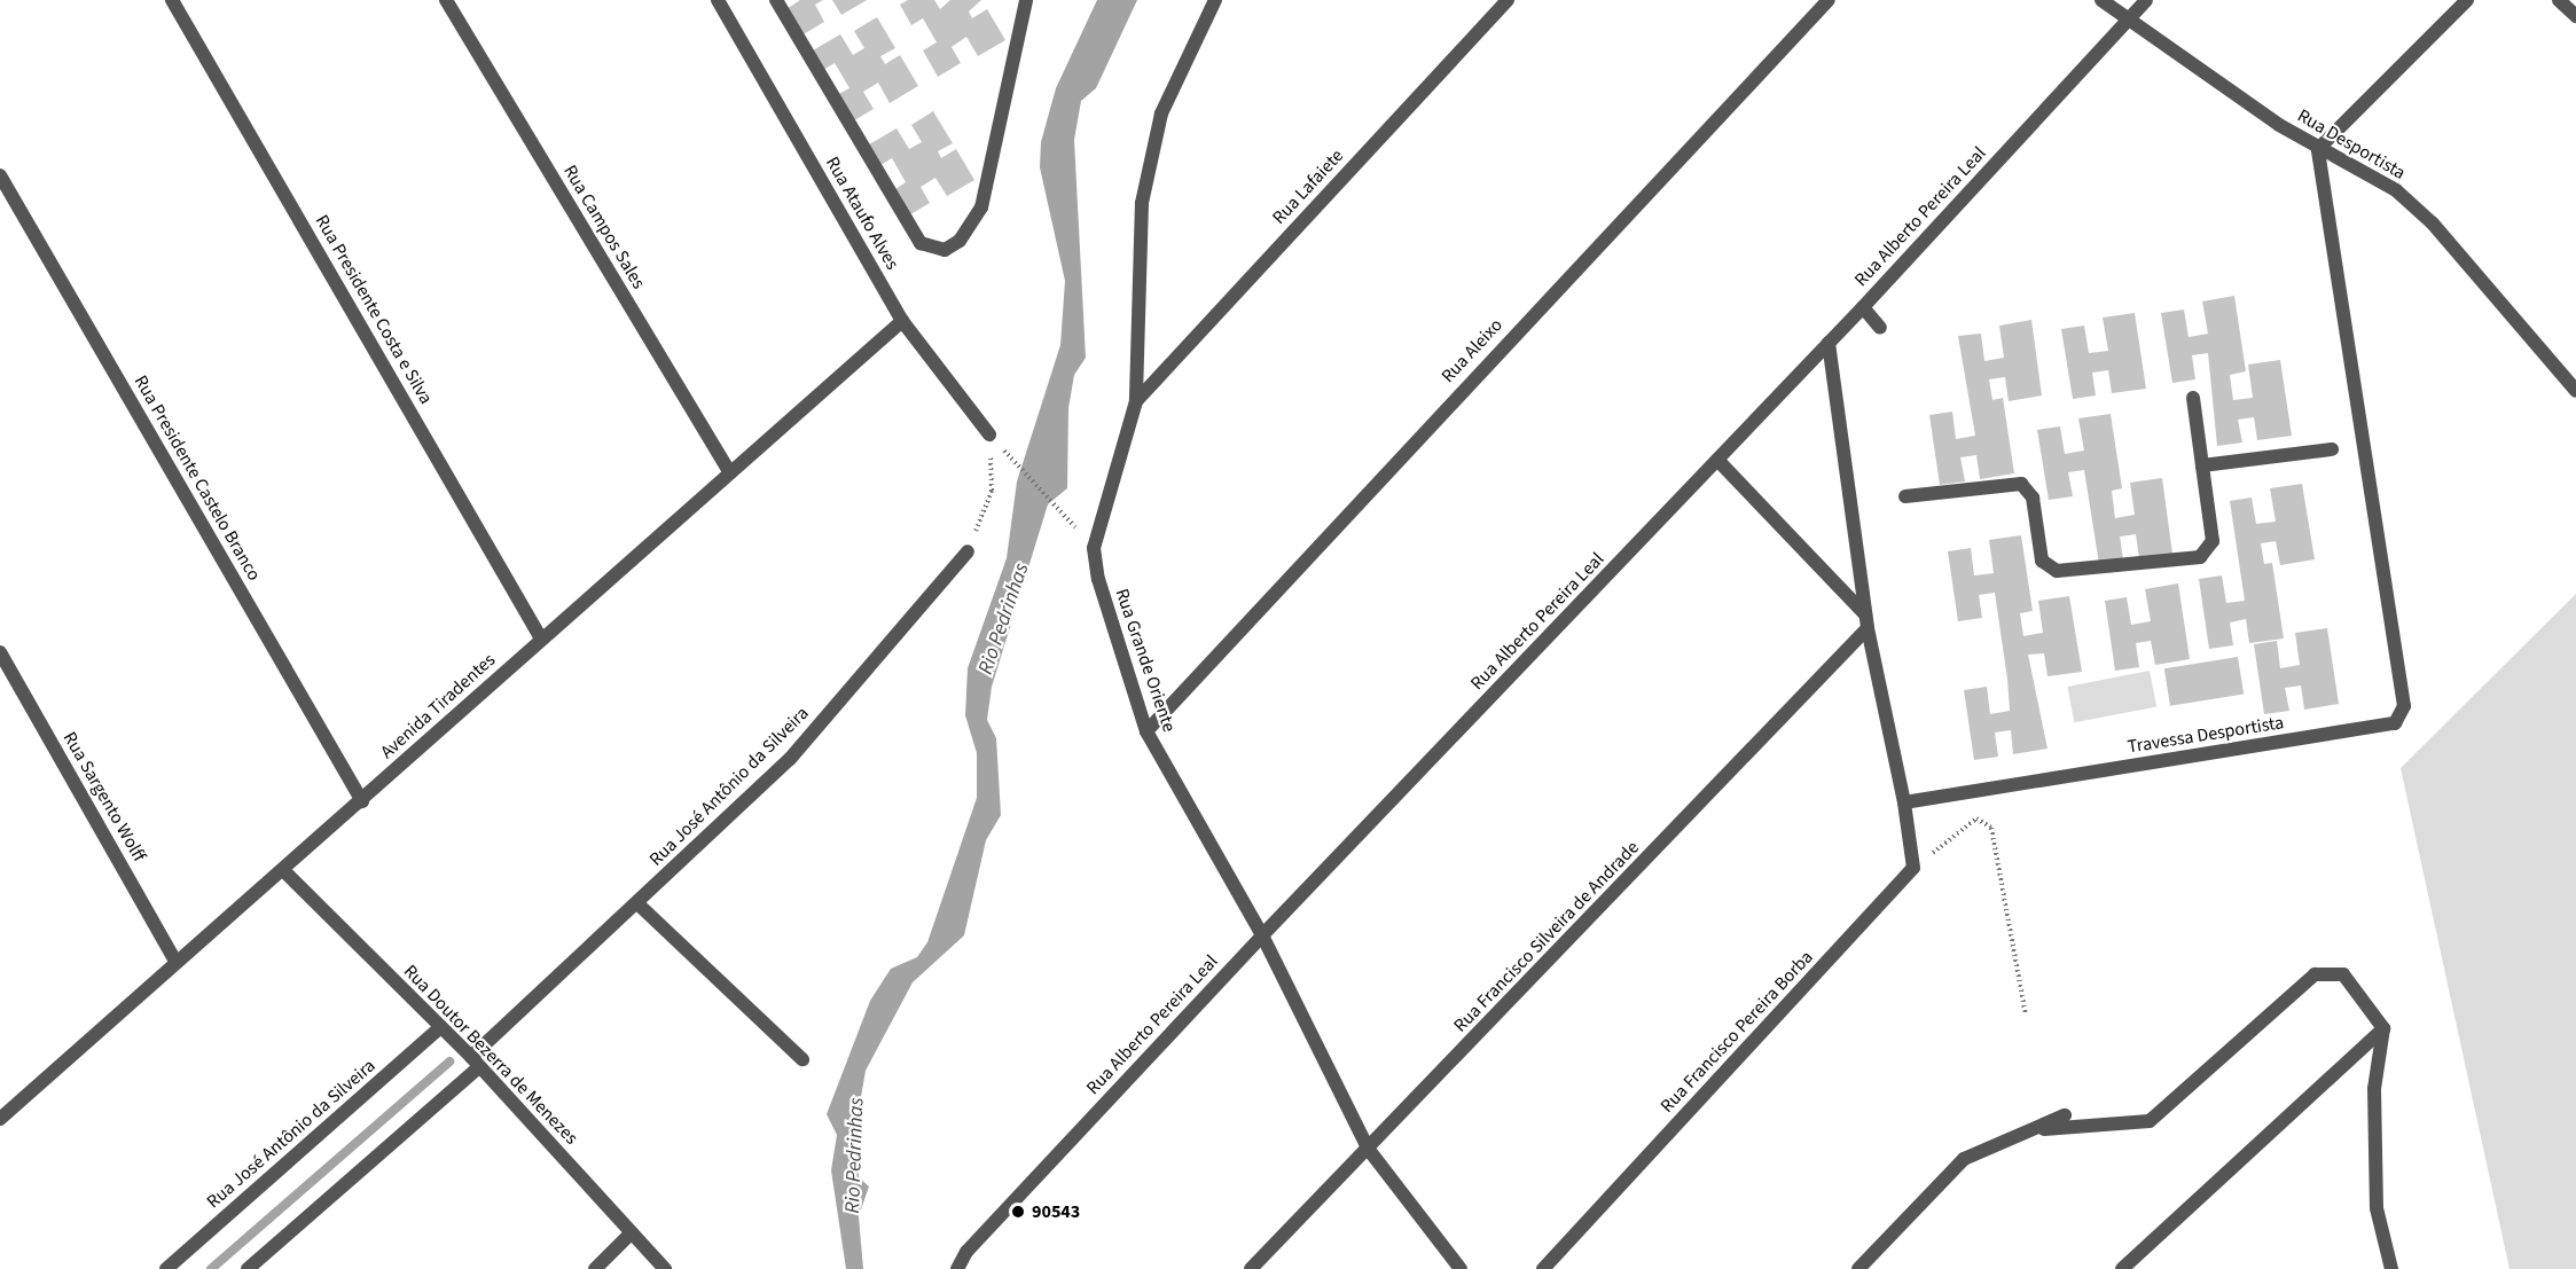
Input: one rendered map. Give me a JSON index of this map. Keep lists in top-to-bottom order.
{
  "streets": {
    "street": [
      "Rua Desportista",
      "Rua Lafaiete",
      "Rua Ataufo Alves",
      "Rua Alberto Pereira Leal",
      "Rua Campos Sales",
      "Rua Presidente Costa e Silva",
      "Rua Aleixo",
      "Rua Presidente Castelo Branco",
      "Rua Grande Oriente",
      "Avenida Tiradentes",
      "Travessa Desportista",
      "Rua José Antônio da Silveira",
      "Rua Sargento Wolff",
      "Rua Francisco Silveira de Andrade",
      "Rua Francisco Pereira Borba",
      "Rua Doutor Bezerra de Menezes"
    ]
  },
  "crossings": [
    ["Rua Desportista", "Rua Alberto Pereira Leal"],
    ["Rua Desportista", "Travessa Desportista"],
    ["Rua Lafaiete", "Rua Grande Oriente"],
    ["Rua Ataufo Alves", "Avenida Tiradentes"],
    ["Rua Alberto Pereira Leal", "Rua Grande Oriente"],
    ["Rua Campos Sales", "Avenida Tiradentes"],
    ["Rua Presidente Costa e Silva", "Avenida Tiradentes"],
    ["Rua Aleixo", "Rua Grande Oriente"],
    ["Rua Presidente Castelo Branco", "Avenida Tiradentes"],
    ["Rua Grande Oriente", "Rua Francisco Silveira de Andrade"],
    ["Avenida Tiradentes", "Rua Sargento Wolff"],
    ["Avenida Tiradentes", "Rua Doutor Bezerra de Menezes"],
    ["Rua José Antônio da Silveira", "Rua Doutor Bezerra de Menezes"]
  ],
  "water": ["Rio Pedrinhas"],
  "places": ["90543"]
}
